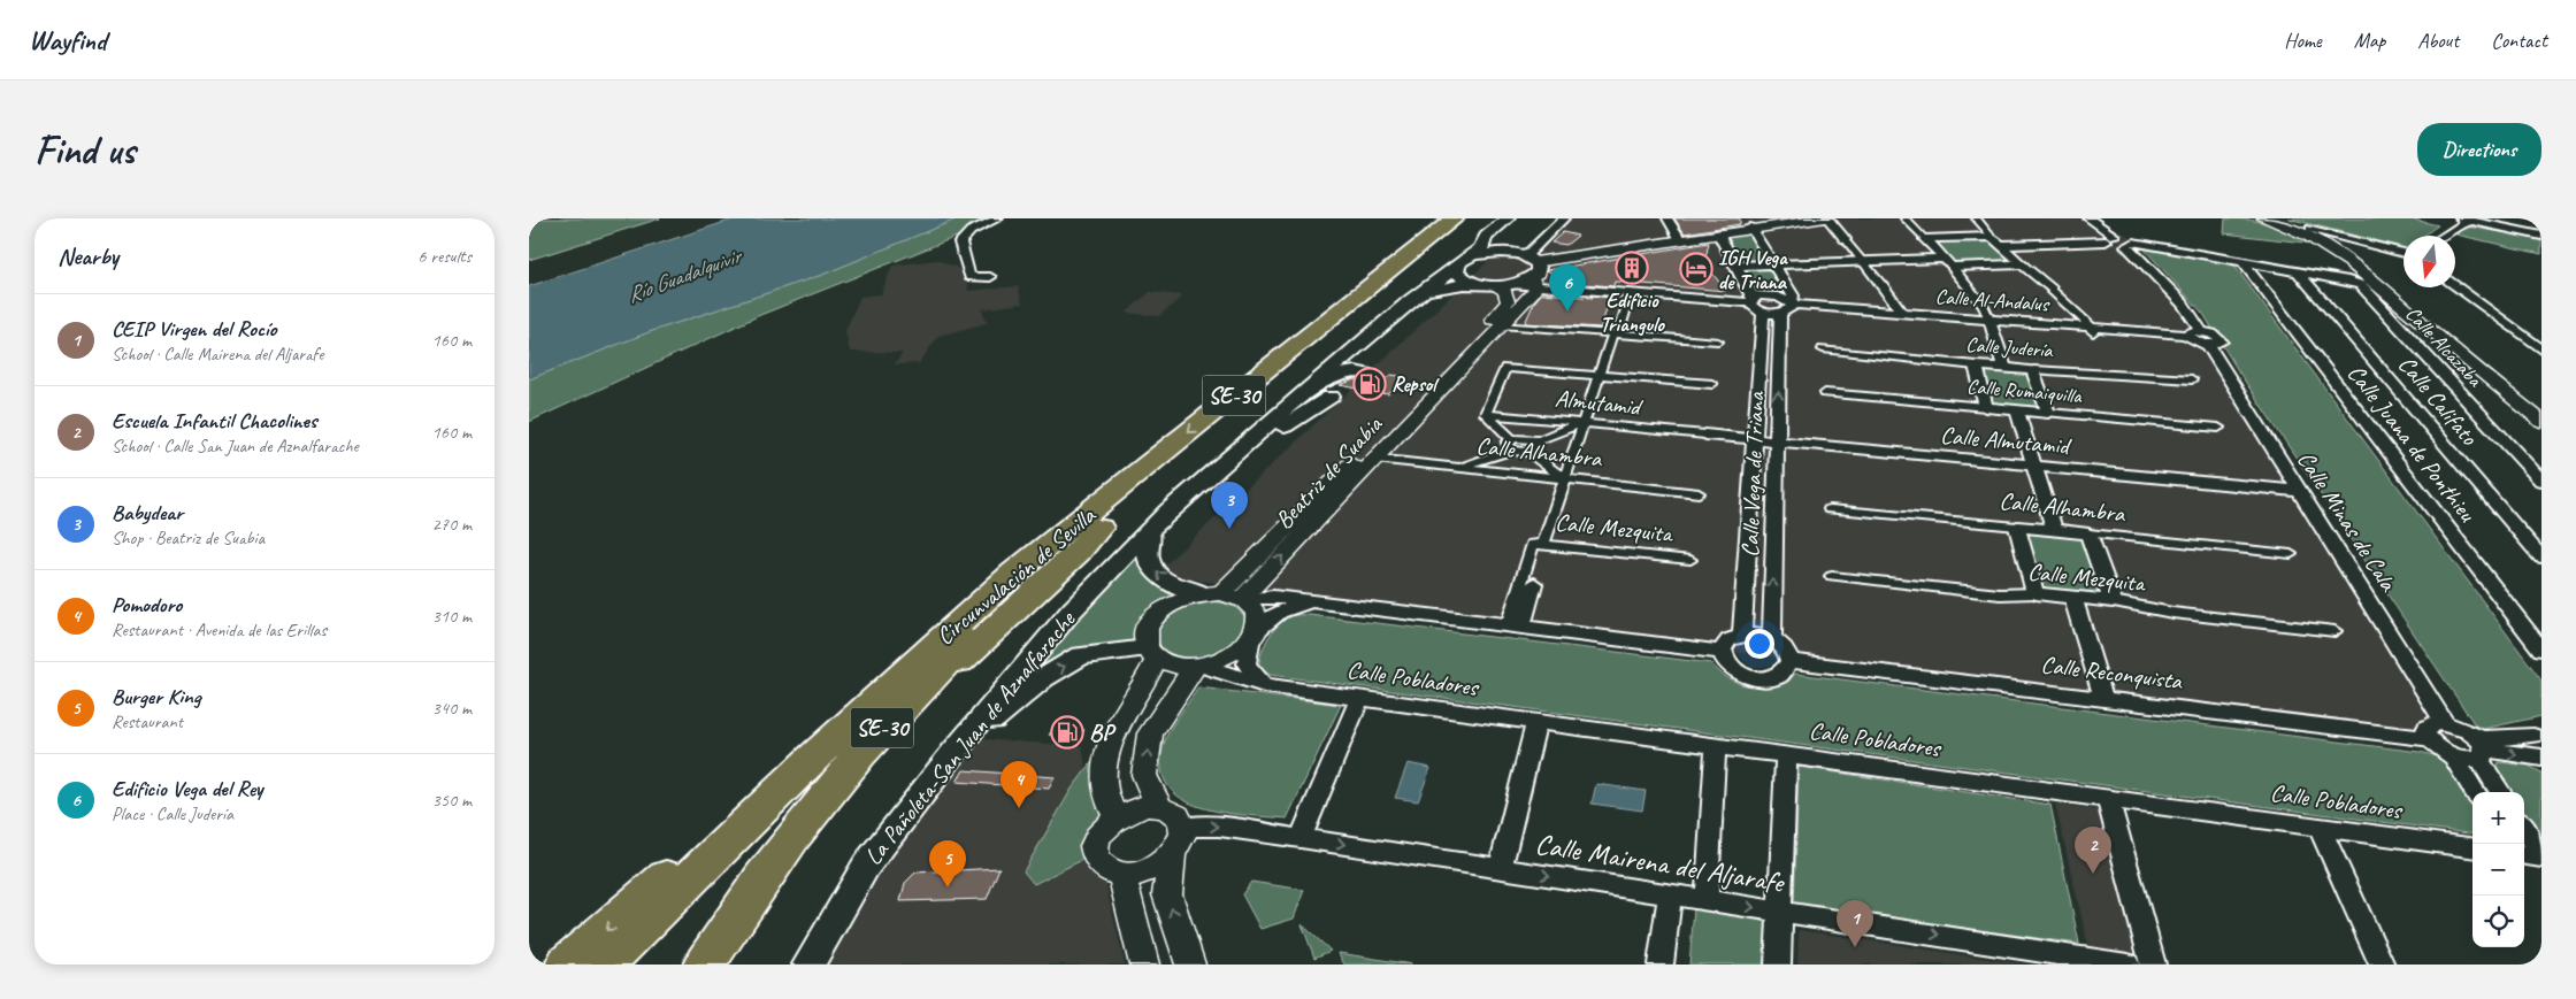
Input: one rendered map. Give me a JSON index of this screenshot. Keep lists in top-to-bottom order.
{
  "streets": {
    "highway": ["SE-30", "Circunvalación de Sevilla"],
    "main road": ["La Pañoleta-San Juan de Aznalfarache"],
    "street": [
      "Calle Al-Andalus",
      "Calle Alcazaba",
      "Calle Judería",
      "Calle Rumaiquilla",
      "Calle Califato",
      "Almutamid",
      "Calle Almutamid",
      "Calle Juana de Ponthieu",
      "Calle Alhambra",
      "Beatriz de Suabia",
      "Calle Vega de Triana",
      "Calle Minas de Cala",
      "Calle Mezquita",
      "Calle Reconquista",
      "Calle Pobladores",
      "Calle Mairena del Aljarafe"
    ]
  },
  "crossings": [
    ["Calle Al-Andalus", "Calle Vega de Triana"],
    ["Calle Al-Andalus", "Calle Minas de Cala"],
    ["Calle Alcazaba", "Calle Califato"],
    ["Calle Alcazaba", "Calle Juana de Ponthieu"],
    ["Calle Alcazaba", "Calle Minas de Cala"],
    ["Almutamid", "Calle Almutamid"],
    ["Calle Almutamid", "Calle Vega de Triana"],
    ["Calle Almutamid", "Calle Minas de Cala"],
    ["Calle Alhambra", "Beatriz de Suabia"],
    ["Beatriz de Suabia", "Calle Pobladores"],
    ["Calle Vega de Triana", "Calle Reconquista"],
    ["Circunvalación de Sevilla", "La Pañoleta-San Juan de Aznalfarache"]
  ],
  "one_way": ["Calle Mairena del Aljarafe"],
  "water": ["Río Guadalquivir"],
  "places": {
    "building": ["Edificio Triangulo"],
    "hotel": ["IGH Vega de Triana"],
    "fuel station": ["Repsol", "BP"]
  },
  "north": "bottom",
  "page": {
    "header": "Wayfind",
    "nav": [
      "Home",
      "Map",
      "About",
      "Contact"
    ],
    "buttons": "Directions",
    "title": "Find us",
    "heading": ["Nearby", "6 results"],
    "pins": [
      "6",
      "3",
      "4",
      "2",
      "5",
      "1"
    ],
    "list": [
      {
        "mark": "1",
        "name": "CEIP Virgen del Rocío",
        "note": "School · Calle Mairena del Aljarafe",
        "value": "160 m"
      },
      {
        "mark": "2",
        "name": "Escuela Infantil Chacolines",
        "note": "School · Calle San Juan de Aznalfarache",
        "value": "160 m"
      },
      {
        "mark": "3",
        "name": "Babydear",
        "note": "Shop · Beatriz de Suabia",
        "value": "270 m"
      },
      {
        "mark": "4",
        "name": "Pomodoro",
        "note": "Restaurant · Avenida de las Erillas",
        "value": "310 m"
      },
      {
        "mark": "5",
        "name": "Burger King",
        "note": "Restaurant",
        "value": "340 m"
      },
      {
        "mark": "6",
        "name": "Edificio Vega del Rey",
        "note": "Place · Calle Judería",
        "value": "350 m"
      }
    ],
    "map_buttons": ["+", "−"]
  }
}
